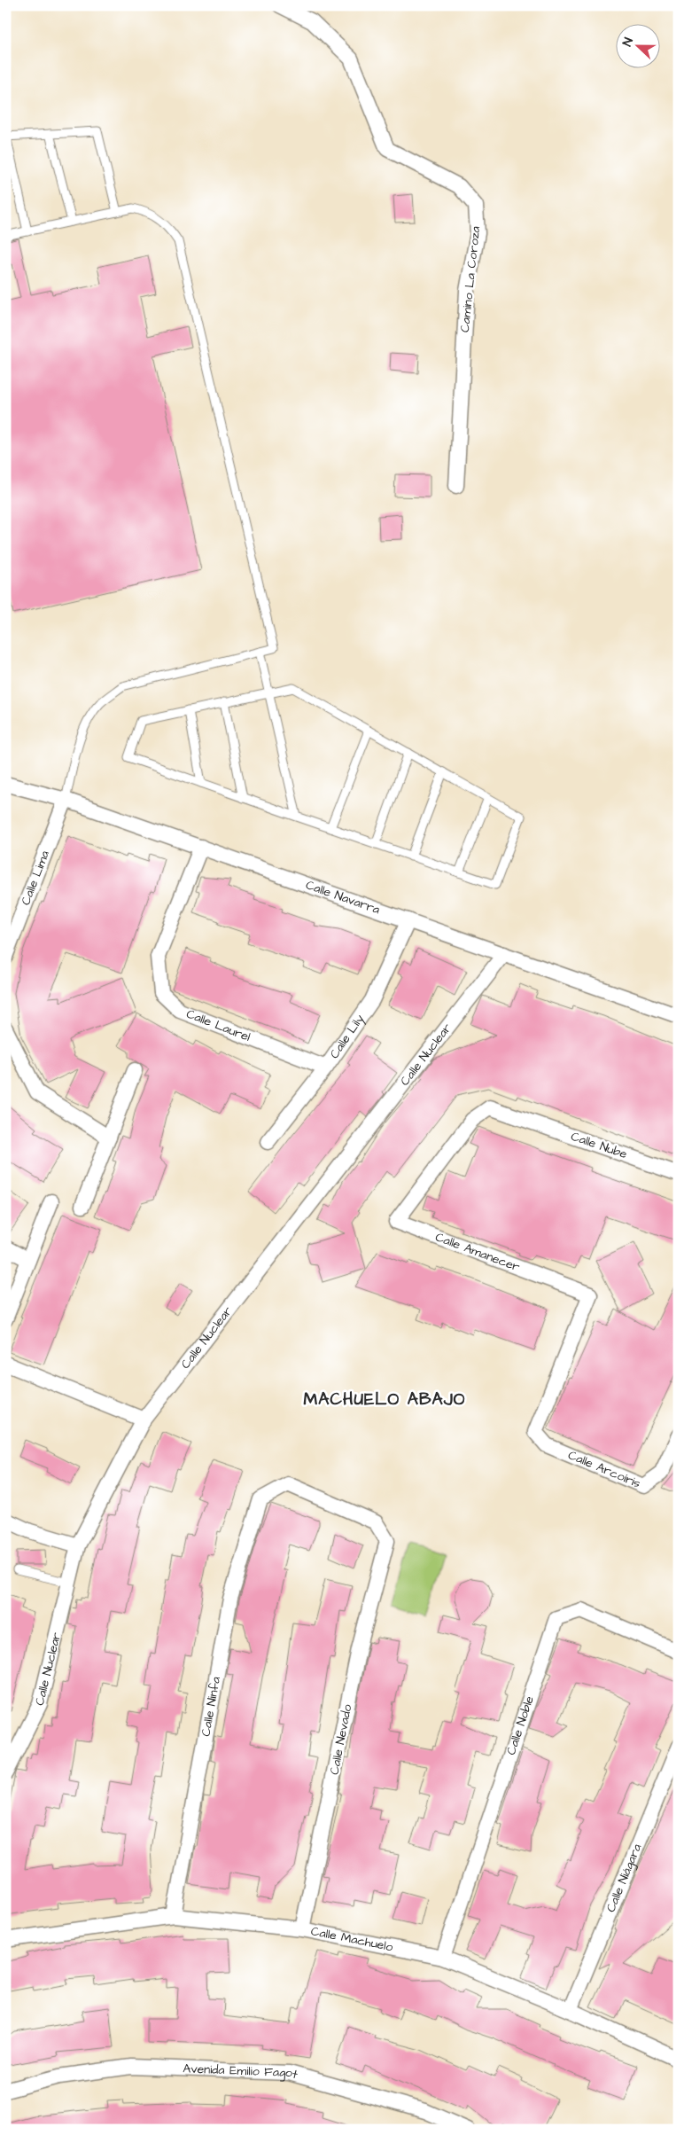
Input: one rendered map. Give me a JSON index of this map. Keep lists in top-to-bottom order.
{
  "streets": {
    "street": [
      "Camino La Coroza",
      "Calle Lima",
      "Calle Navarra",
      "Calle Laurel",
      "Calle Lily",
      "Calle Nuclear",
      "Calle Nube",
      "Calle Amanecer",
      "Calle Arcoíris",
      "Calle Ninfa",
      "Calle Noble",
      "Calle Nevado",
      "Calle Niágara",
      "Calle Machuelo",
      "Avenida Emilio Fagot"
    ]
  },
  "crossings": [
    ["Calle Lima", "Calle Navarra"],
    ["Calle Navarra", "Calle Laurel"],
    ["Calle Navarra", "Calle Lily"],
    ["Calle Navarra", "Calle Nuclear"],
    ["Calle Laurel", "Calle Lily"],
    ["Calle Nube", "Calle Amanecer"],
    ["Calle Amanecer", "Calle Arcoíris"],
    ["Calle Ninfa", "Calle Nevado"],
    ["Calle Ninfa", "Calle Machuelo"],
    ["Calle Noble", "Calle Machuelo"],
    ["Calle Nevado", "Calle Machuelo"],
    ["Calle Niágara", "Calle Machuelo"]
  ],
  "districts": ["MACHUELO ABAJO"],
  "north": "left"
}
